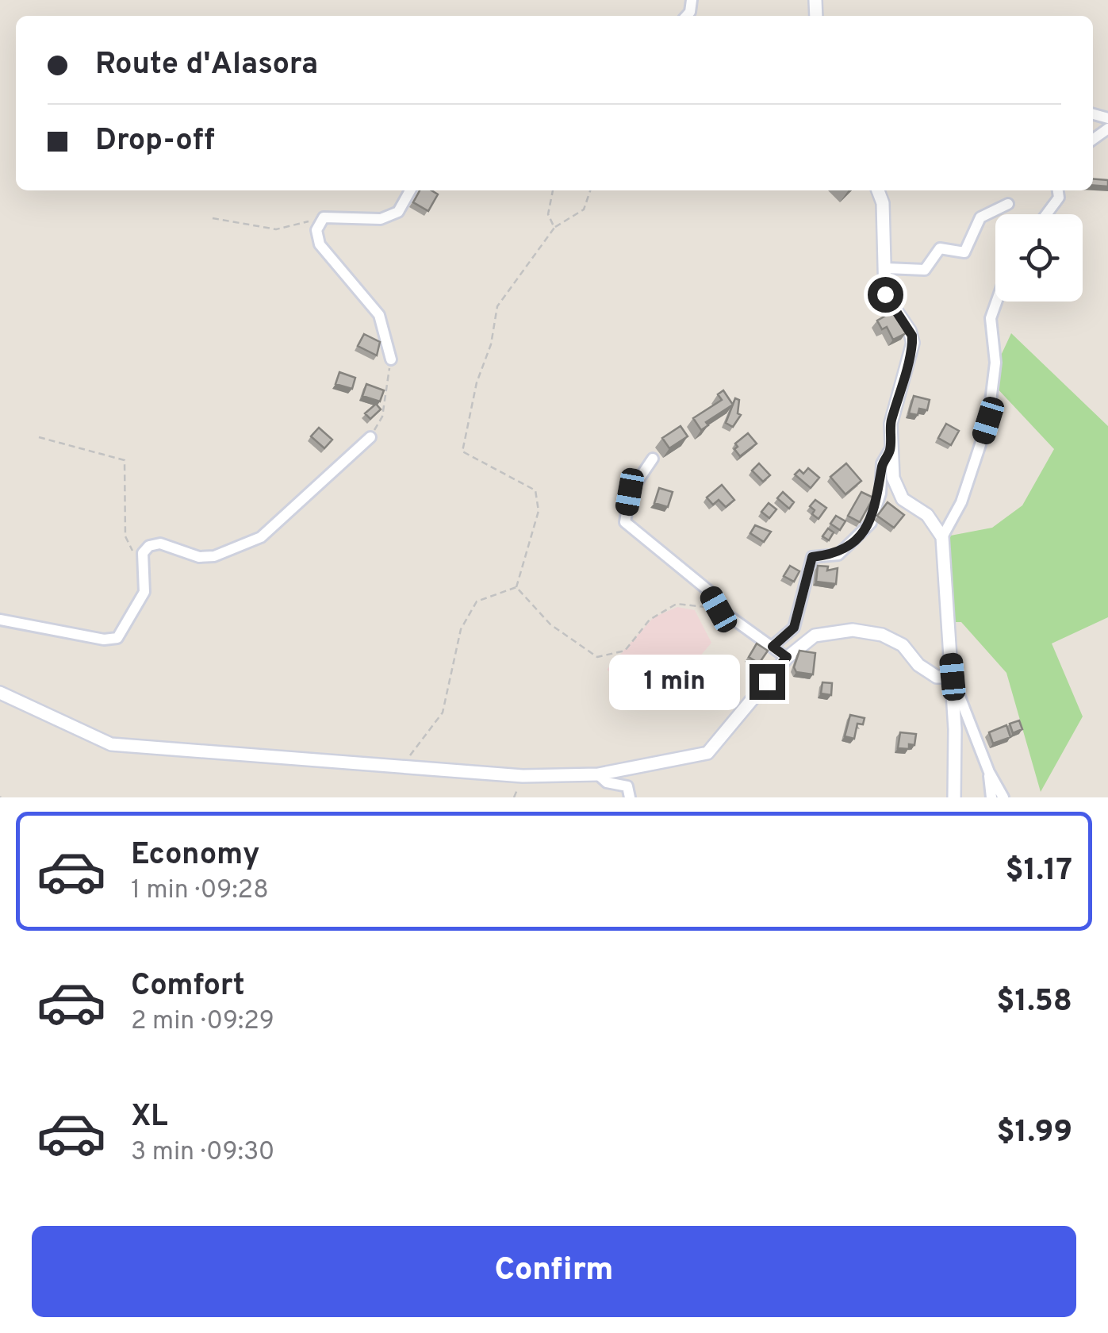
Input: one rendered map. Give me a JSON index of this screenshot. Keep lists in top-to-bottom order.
{
  "page": {
    "banner": ["Route d'Alasora", "Drop-off"],
    "bubble": "1 min",
    "list": [
      {
        "name": "Economy",
        "note": "1 min · 09:28",
        "value": "$1.17"
      },
      {
        "name": "Comfort",
        "note": "2 min · 09:29",
        "value": "$1.58"
      },
      {
        "name": "XL",
        "note": "3 min · 09:30",
        "value": "$1.99"
      }
    ],
    "buttons": "Confirm"
  }
}
